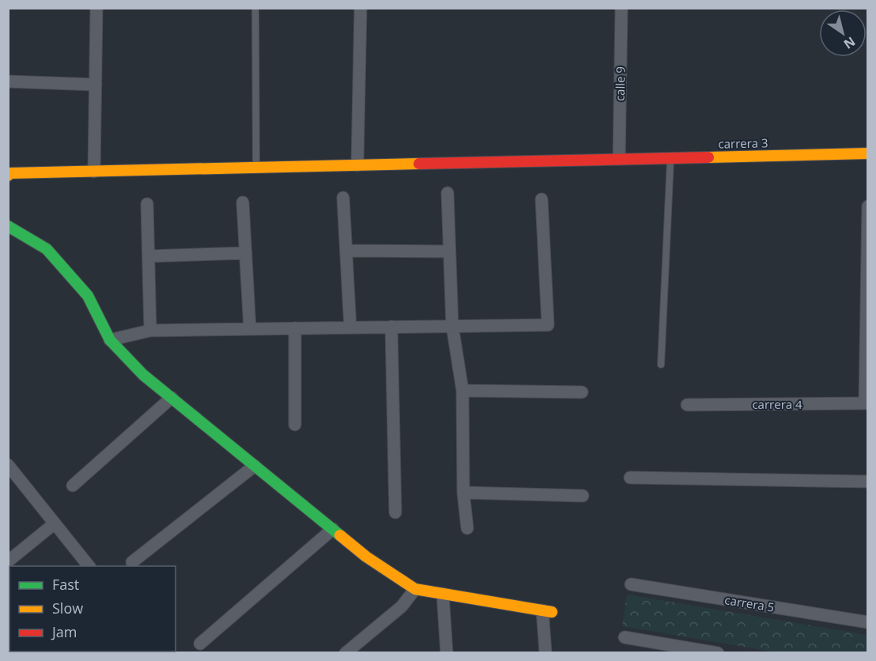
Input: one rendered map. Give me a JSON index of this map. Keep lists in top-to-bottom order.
{
  "streets": {
    "street": [
      "calle 9",
      "carrera 3",
      "carrera 4",
      "carrera 5"
    ]
  },
  "crossings": [
    ["calle 9", "carrera 3"]
  ],
  "legend": ["Fast", "Slow", "Jam"],
  "north": "bottom right"
}
